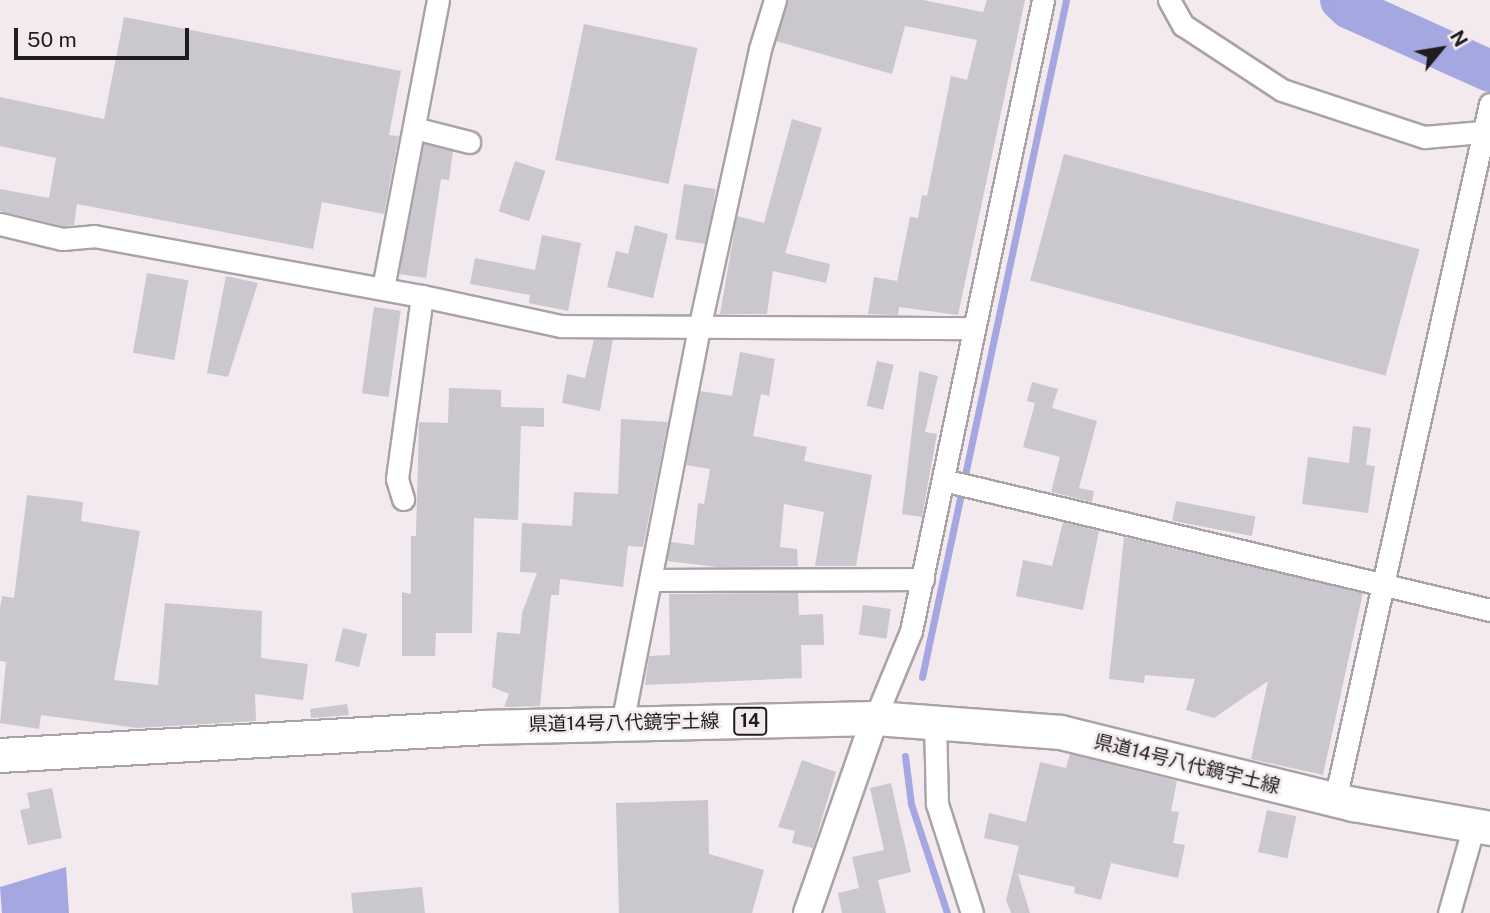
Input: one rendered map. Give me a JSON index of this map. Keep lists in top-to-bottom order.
{
  "streets": {
    "main road": ["14", "県道14号八代鏡宇土線"]
  },
  "scale_bar": "50 m",
  "north": "top right"
}
